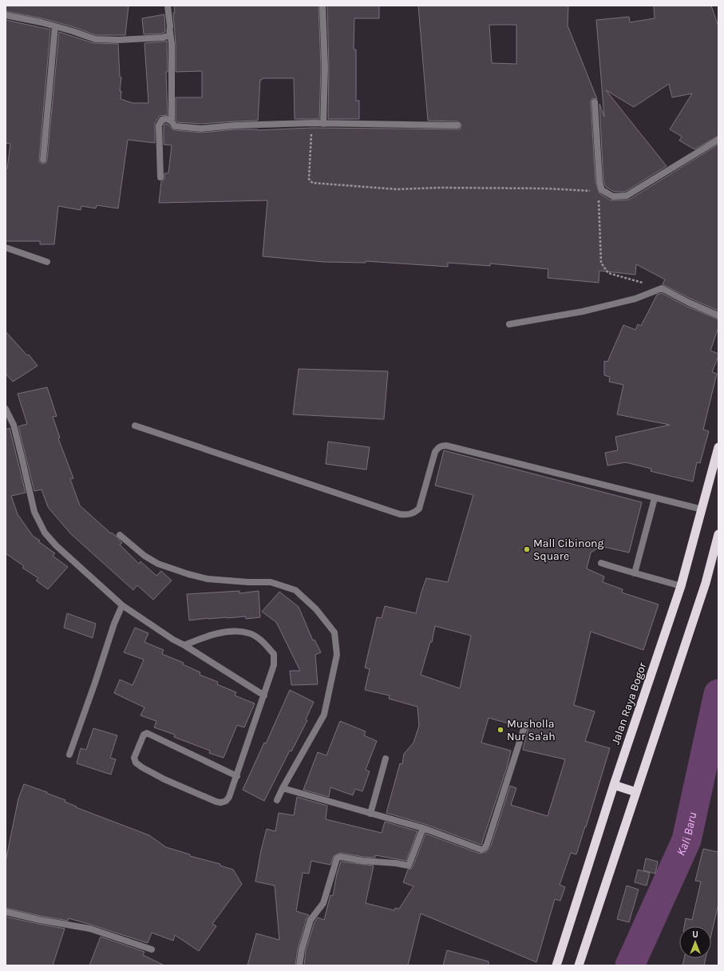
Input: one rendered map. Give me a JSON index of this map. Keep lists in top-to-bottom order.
{
  "streets": {
    "highway": ["Jalan Raya Bogor"]
  },
  "water": ["Kali Baru"],
  "places": ["Mall Cibinong Square", "Musholla Nur Sa'ah"],
  "north": "top"
}
